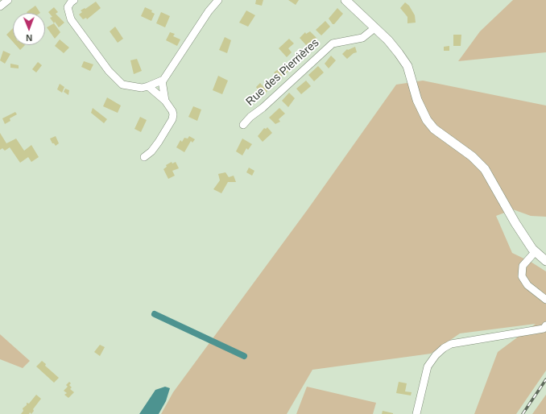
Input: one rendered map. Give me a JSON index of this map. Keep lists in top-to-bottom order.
{
  "streets": {
    "street": ["Rue des Pierrières"]
  },
  "north": "bottom"
}
